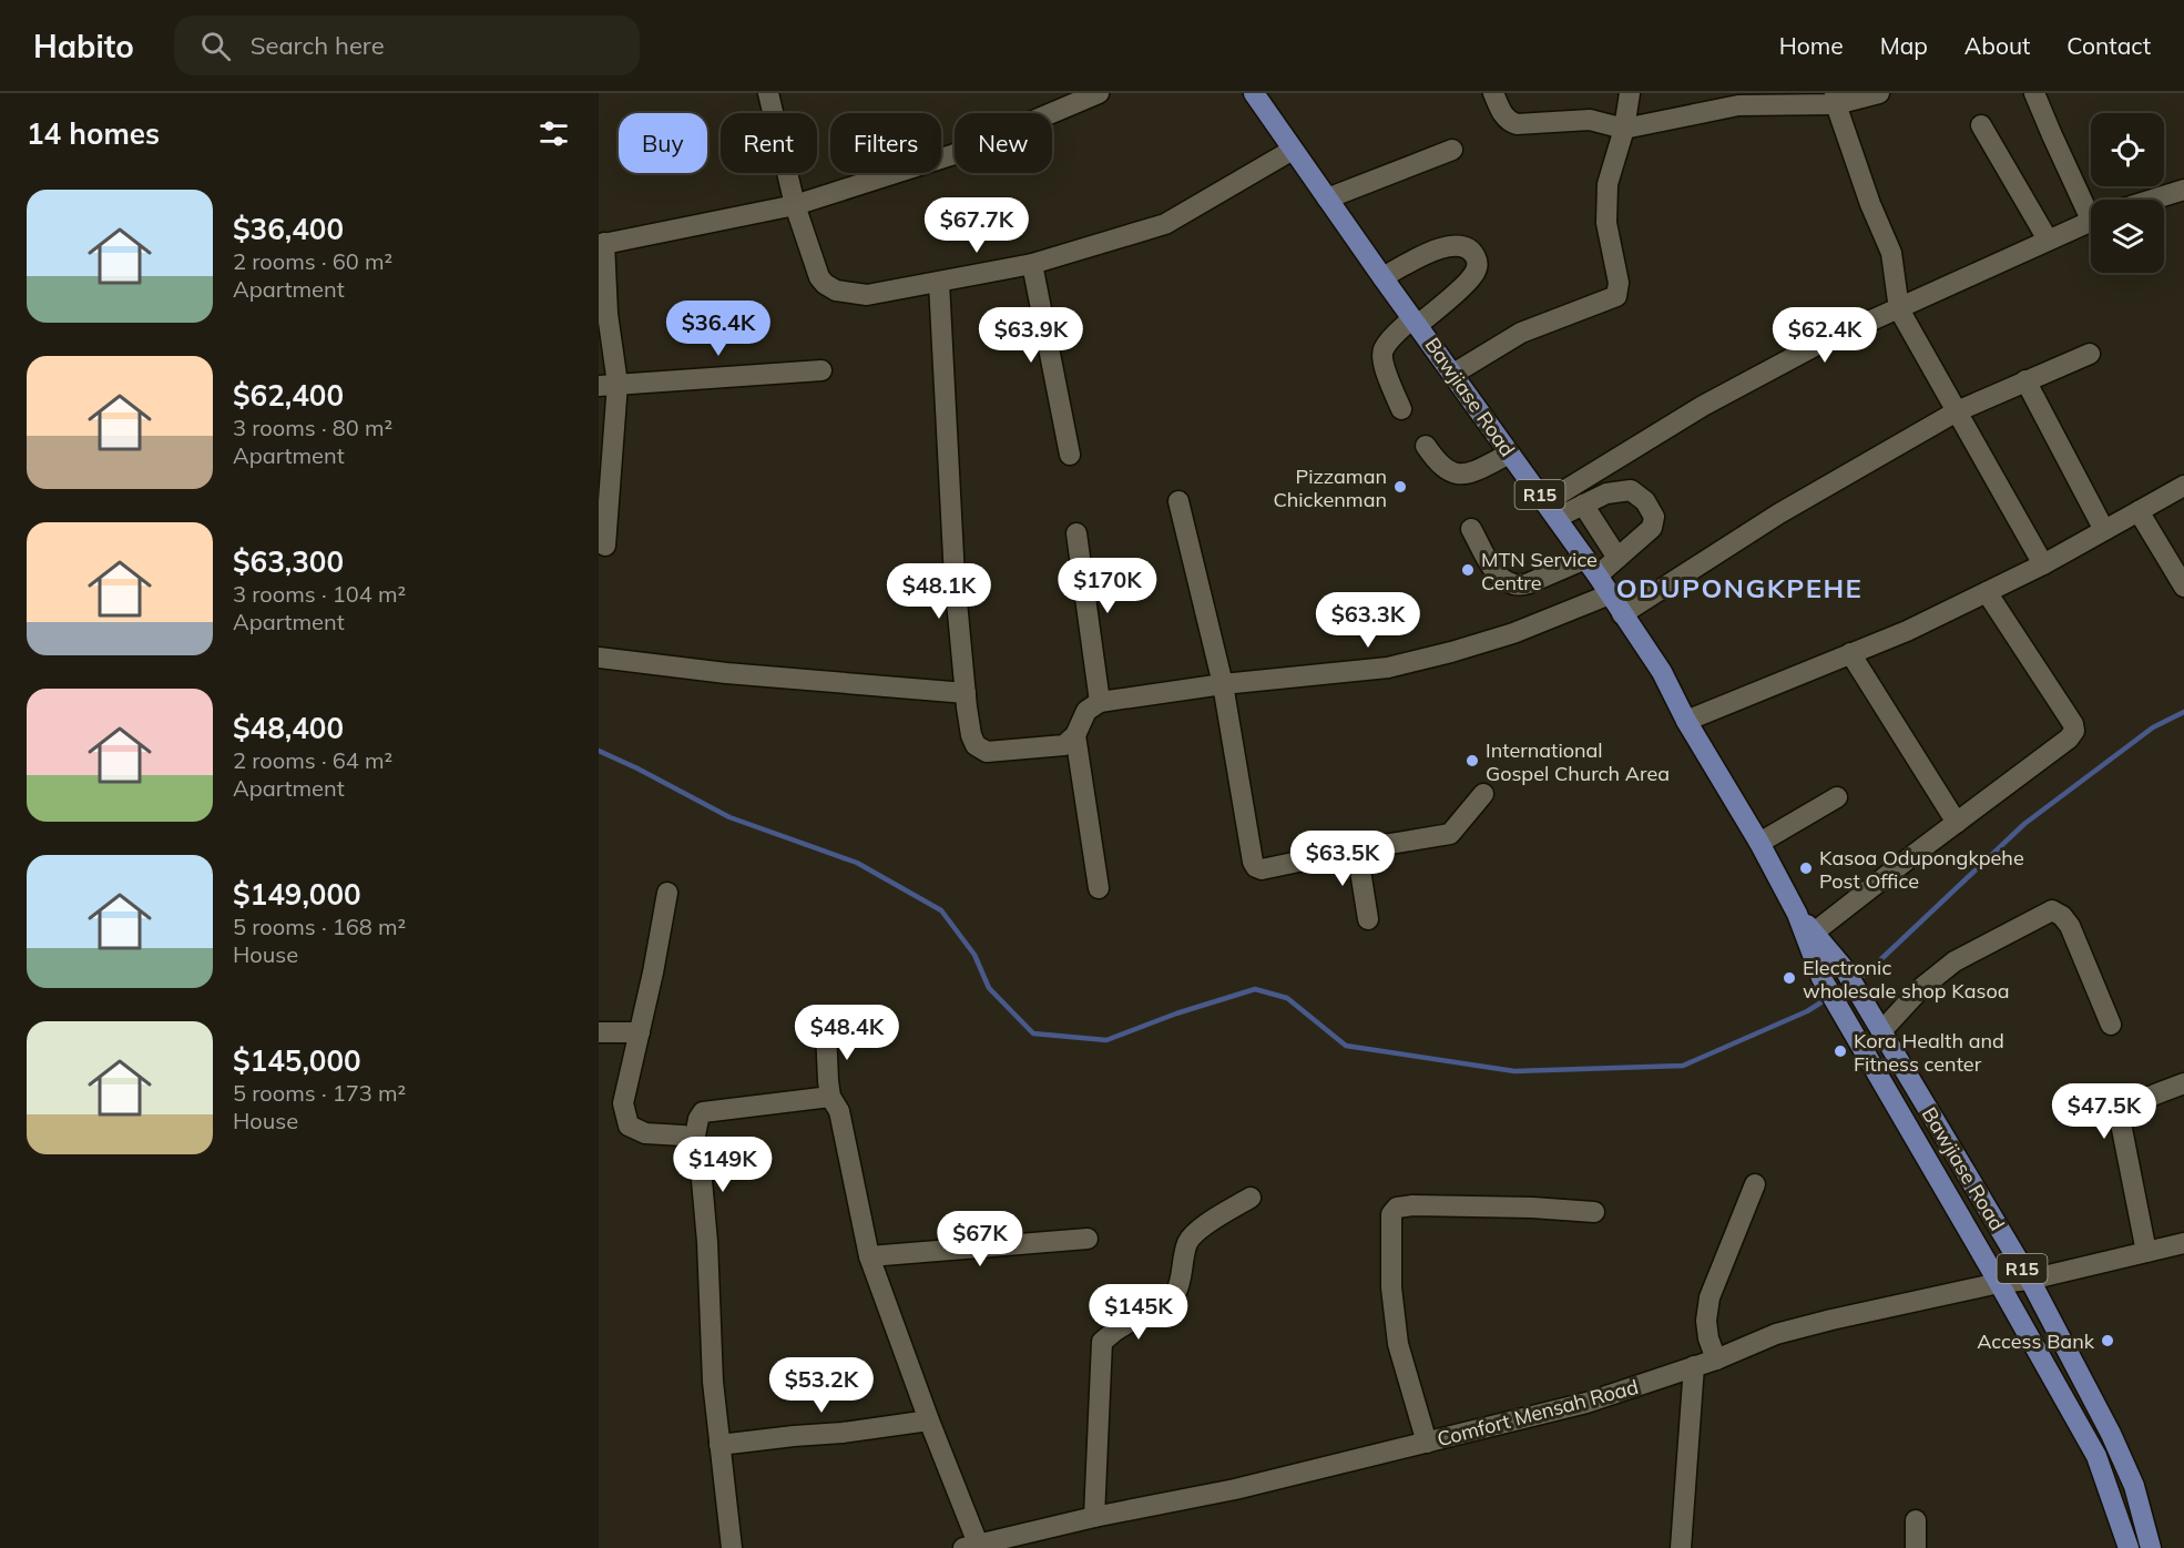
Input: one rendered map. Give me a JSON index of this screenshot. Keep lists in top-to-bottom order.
{
  "streets": {
    "main road": ["Bawjiase Road", "R15"],
    "street": ["Comfort Mensah Road"]
  },
  "crossings": [
    ["Bawjiase Road", "Comfort Mensah Road"]
  ],
  "districts": ["ODUPONGKPEHE"],
  "places": [
    "Pizzaman Chickenman",
    "MTN Service Centre",
    "International Gospel Church Area",
    "Kasoa Odupongkpehe Post Office",
    "Electronic wholesale shop Kasoa",
    "Kora Health and Fitness center",
    "Access Bank"
  ],
  "page": {
    "header": "Habito",
    "search": "Search here",
    "nav": [
      "Home",
      "Map",
      "About",
      "Contact"
    ],
    "heading": "14 homes",
    "chip": [
      "Buy",
      "Rent",
      "Filters",
      "New"
    ],
    "list": [
      {
        "name": "$36,400",
        "note": "2 rooms · 60 m² · Apartment"
      },
      {
        "name": "$62,400",
        "note": "3 rooms · 80 m² · Apartment"
      },
      {
        "name": "$63,300",
        "note": "3 rooms · 104 m² · Apartment"
      },
      {
        "name": "$48,400",
        "note": "2 rooms · 64 m² · Apartment"
      },
      {
        "name": "$149,000",
        "note": "5 rooms · 168 m² · House"
      },
      {
        "name": "$145,000",
        "note": "5 rooms · 173 m² · House"
      }
    ],
    "price": [
      "$67.7K",
      "$36.4K",
      "$63.9K",
      "$62.4K",
      "$170K",
      "$48.1K",
      "$63.3K",
      "$63.5K",
      "$48.4K",
      "$47.5K",
      "$149K",
      "$67K",
      "$145K",
      "$53.2K"
    ]
  }
}
